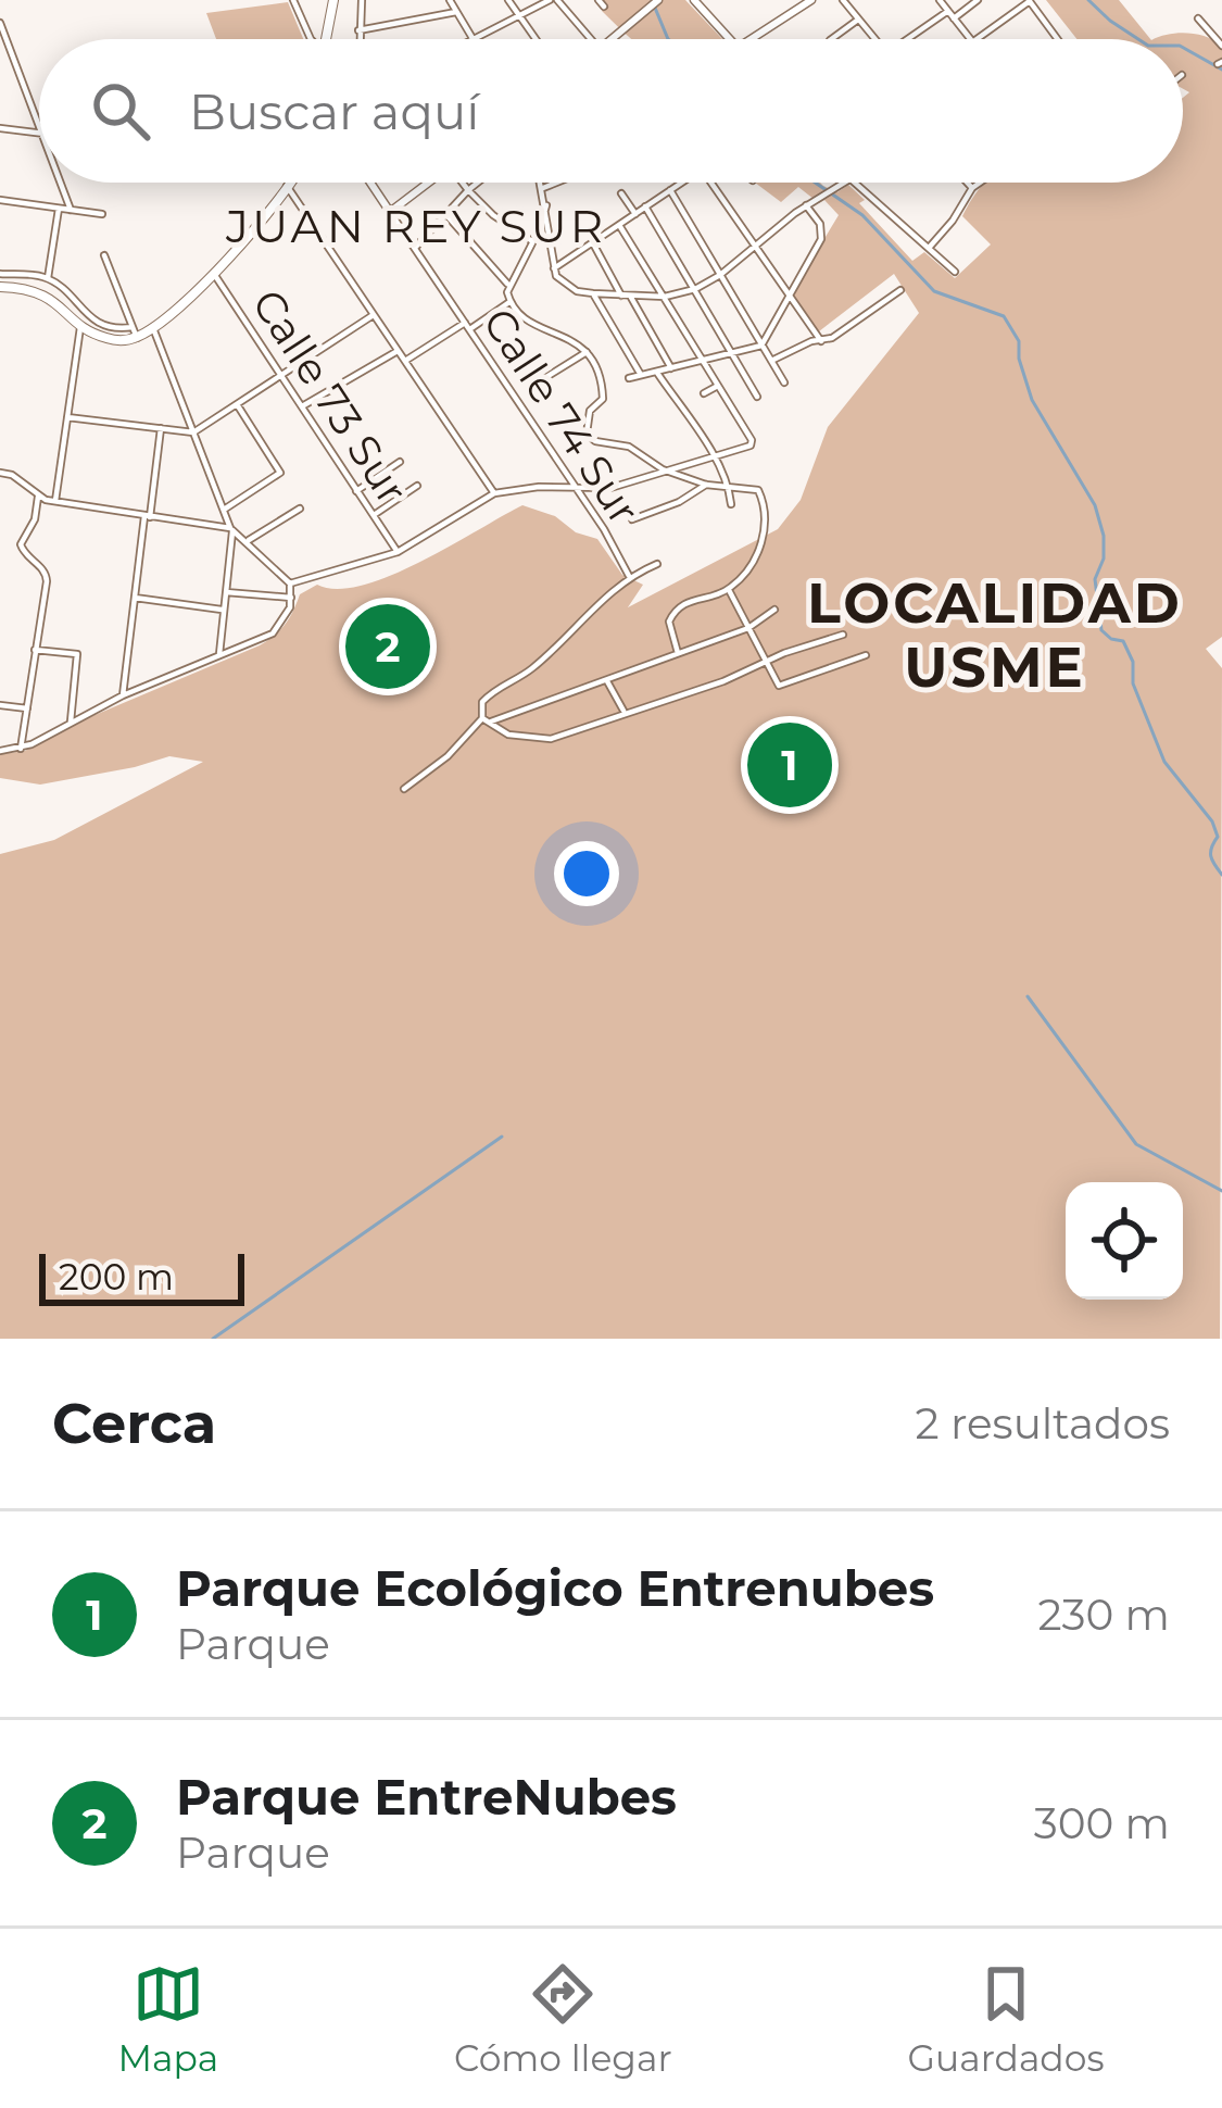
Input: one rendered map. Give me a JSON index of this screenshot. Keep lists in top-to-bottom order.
{
  "streets": {
    "street": ["Calle 73 Sur", "Calle 74 Sur"]
  },
  "districts": ["JUAN REY SUR", "LOCALIDAD USME"],
  "scale_bar": "200 m",
  "page": {
    "search": "Buscar aquí",
    "pins": ["2", "1"],
    "scale": "200 m",
    "heading": ["Cerca", "2 resultados"],
    "list": [
      {
        "mark": "1",
        "name": "Parque Ecológico Entrenubes",
        "note": "Parque",
        "value": "230 m"
      },
      {
        "mark": "2",
        "name": "Parque EntreNubes",
        "note": "Parque",
        "value": "300 m"
      }
    ],
    "nav": ["Mapa", "Cómo llegar", "Guardados"]
  }
}
